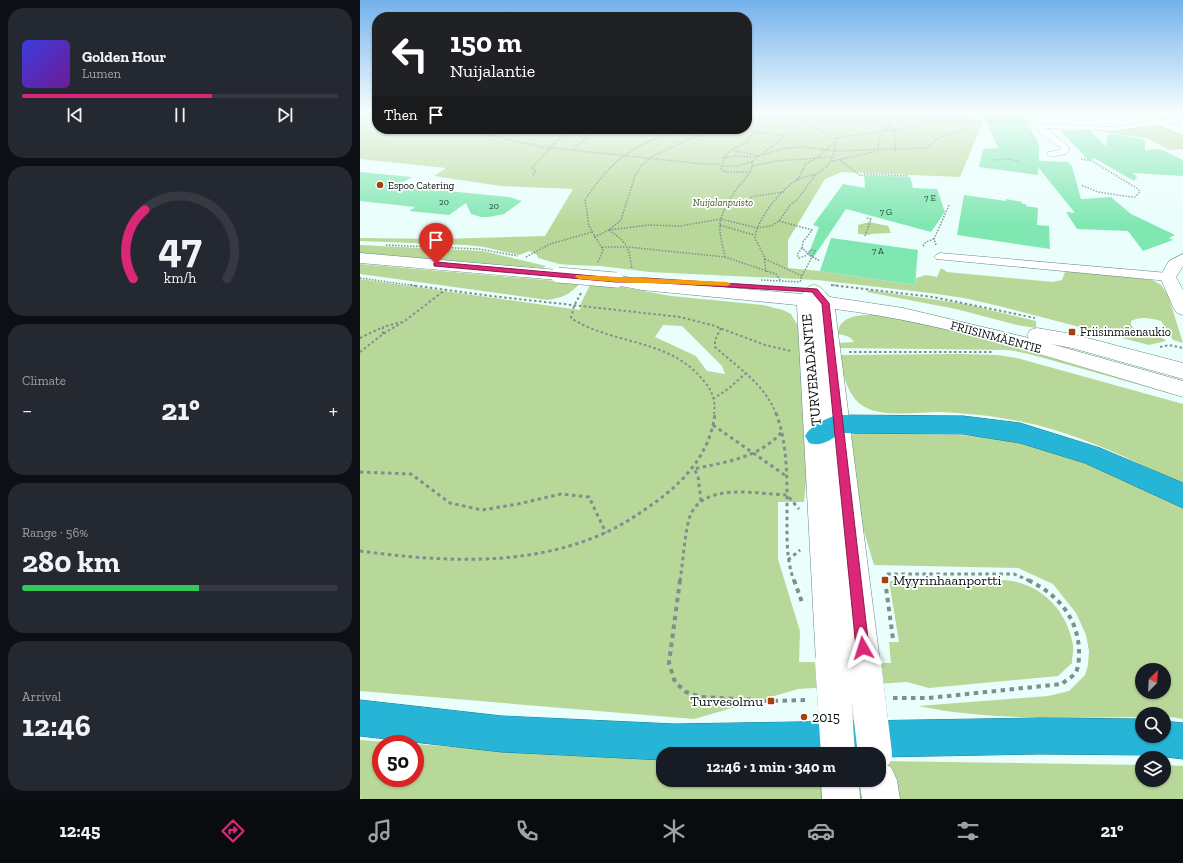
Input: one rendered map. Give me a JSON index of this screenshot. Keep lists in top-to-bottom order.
{
  "streets": {
    "main road": ["FRIISINMÄENTIE", "TURVERADANTIE"]
  },
  "crossings": [
    ["FRIISINMÄENTIE", "TURVERADANTIE"]
  ],
  "parks": ["Nuijalanpuisto"],
  "places": {
    "other": ["Espoo Catering", "2015"],
    "transit": ["Friisinmäenaukio", "Myyrinhaanportti", "Turvesolmu"]
  },
  "house_numbers": [
    "7 E",
    "20",
    "20",
    "7 G",
    "7 A"
  ],
  "north": "top right",
  "page": {
    "turn": ["150 m", "Nuijalantie"],
    "song": ["Golden Hour", "Lumen"],
    "then": "Then",
    "tile": [
      "Climate",
      ["Range · 56%", "280 km"],
      ["Arrival", "12:46"]
    ],
    "heat": ["−", "21°", "+"],
    "limit": "50",
    "trip": "12:46 · 1 min · 340 m",
    "tabs": ["12:45", "21°"],
    "gauge": ["47", "km/h"]
  }
}
